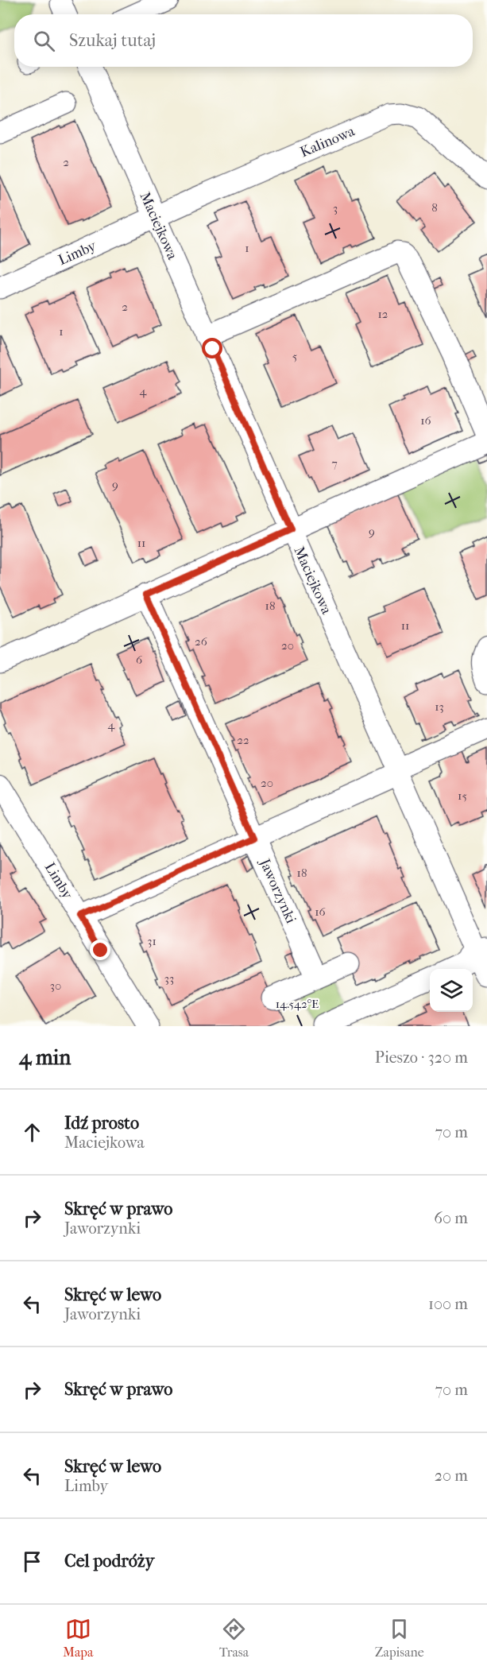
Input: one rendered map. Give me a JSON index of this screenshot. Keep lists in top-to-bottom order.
{
  "streets": {
    "street": [
      "Kalinowa",
      "Maciejkowa",
      "Limby",
      "Jaworzynki"
    ]
  },
  "crossings": [
    ["Kalinowa", "Maciejkowa"],
    ["Kalinowa", "Limby"],
    ["Maciejkowa", "Limby"]
  ],
  "house_numbers": [
    "2",
    "8",
    "3",
    "1",
    "2",
    "12",
    "1",
    "5",
    "4",
    "16",
    "7",
    "9",
    "9",
    "11",
    "18",
    "11",
    "26",
    "20",
    "6",
    "13",
    "4",
    "22",
    "20",
    "15",
    "18",
    "16",
    "31",
    "33",
    "30"
  ],
  "page": {
    "search": "Szukaj tutaj",
    "heading": ["4 min", "Pieszo · 320 m"],
    "list": [
      ["Idź prosto", "Maciejkowa", "70 m"],
      ["Skręć w prawo", "Jaworzynki", "60 m"],
      ["Skręć w lewo", "Jaworzynki", "100 m"],
      ["Skręć w prawo", "70 m"],
      ["Skręć w lewo", "Limby", "20 m"],
      "Cel podróży"
    ],
    "nav": ["Mapa", "Trasa", "Zapisane"]
  },
  "coordinates": ["14.542°E"]
}
